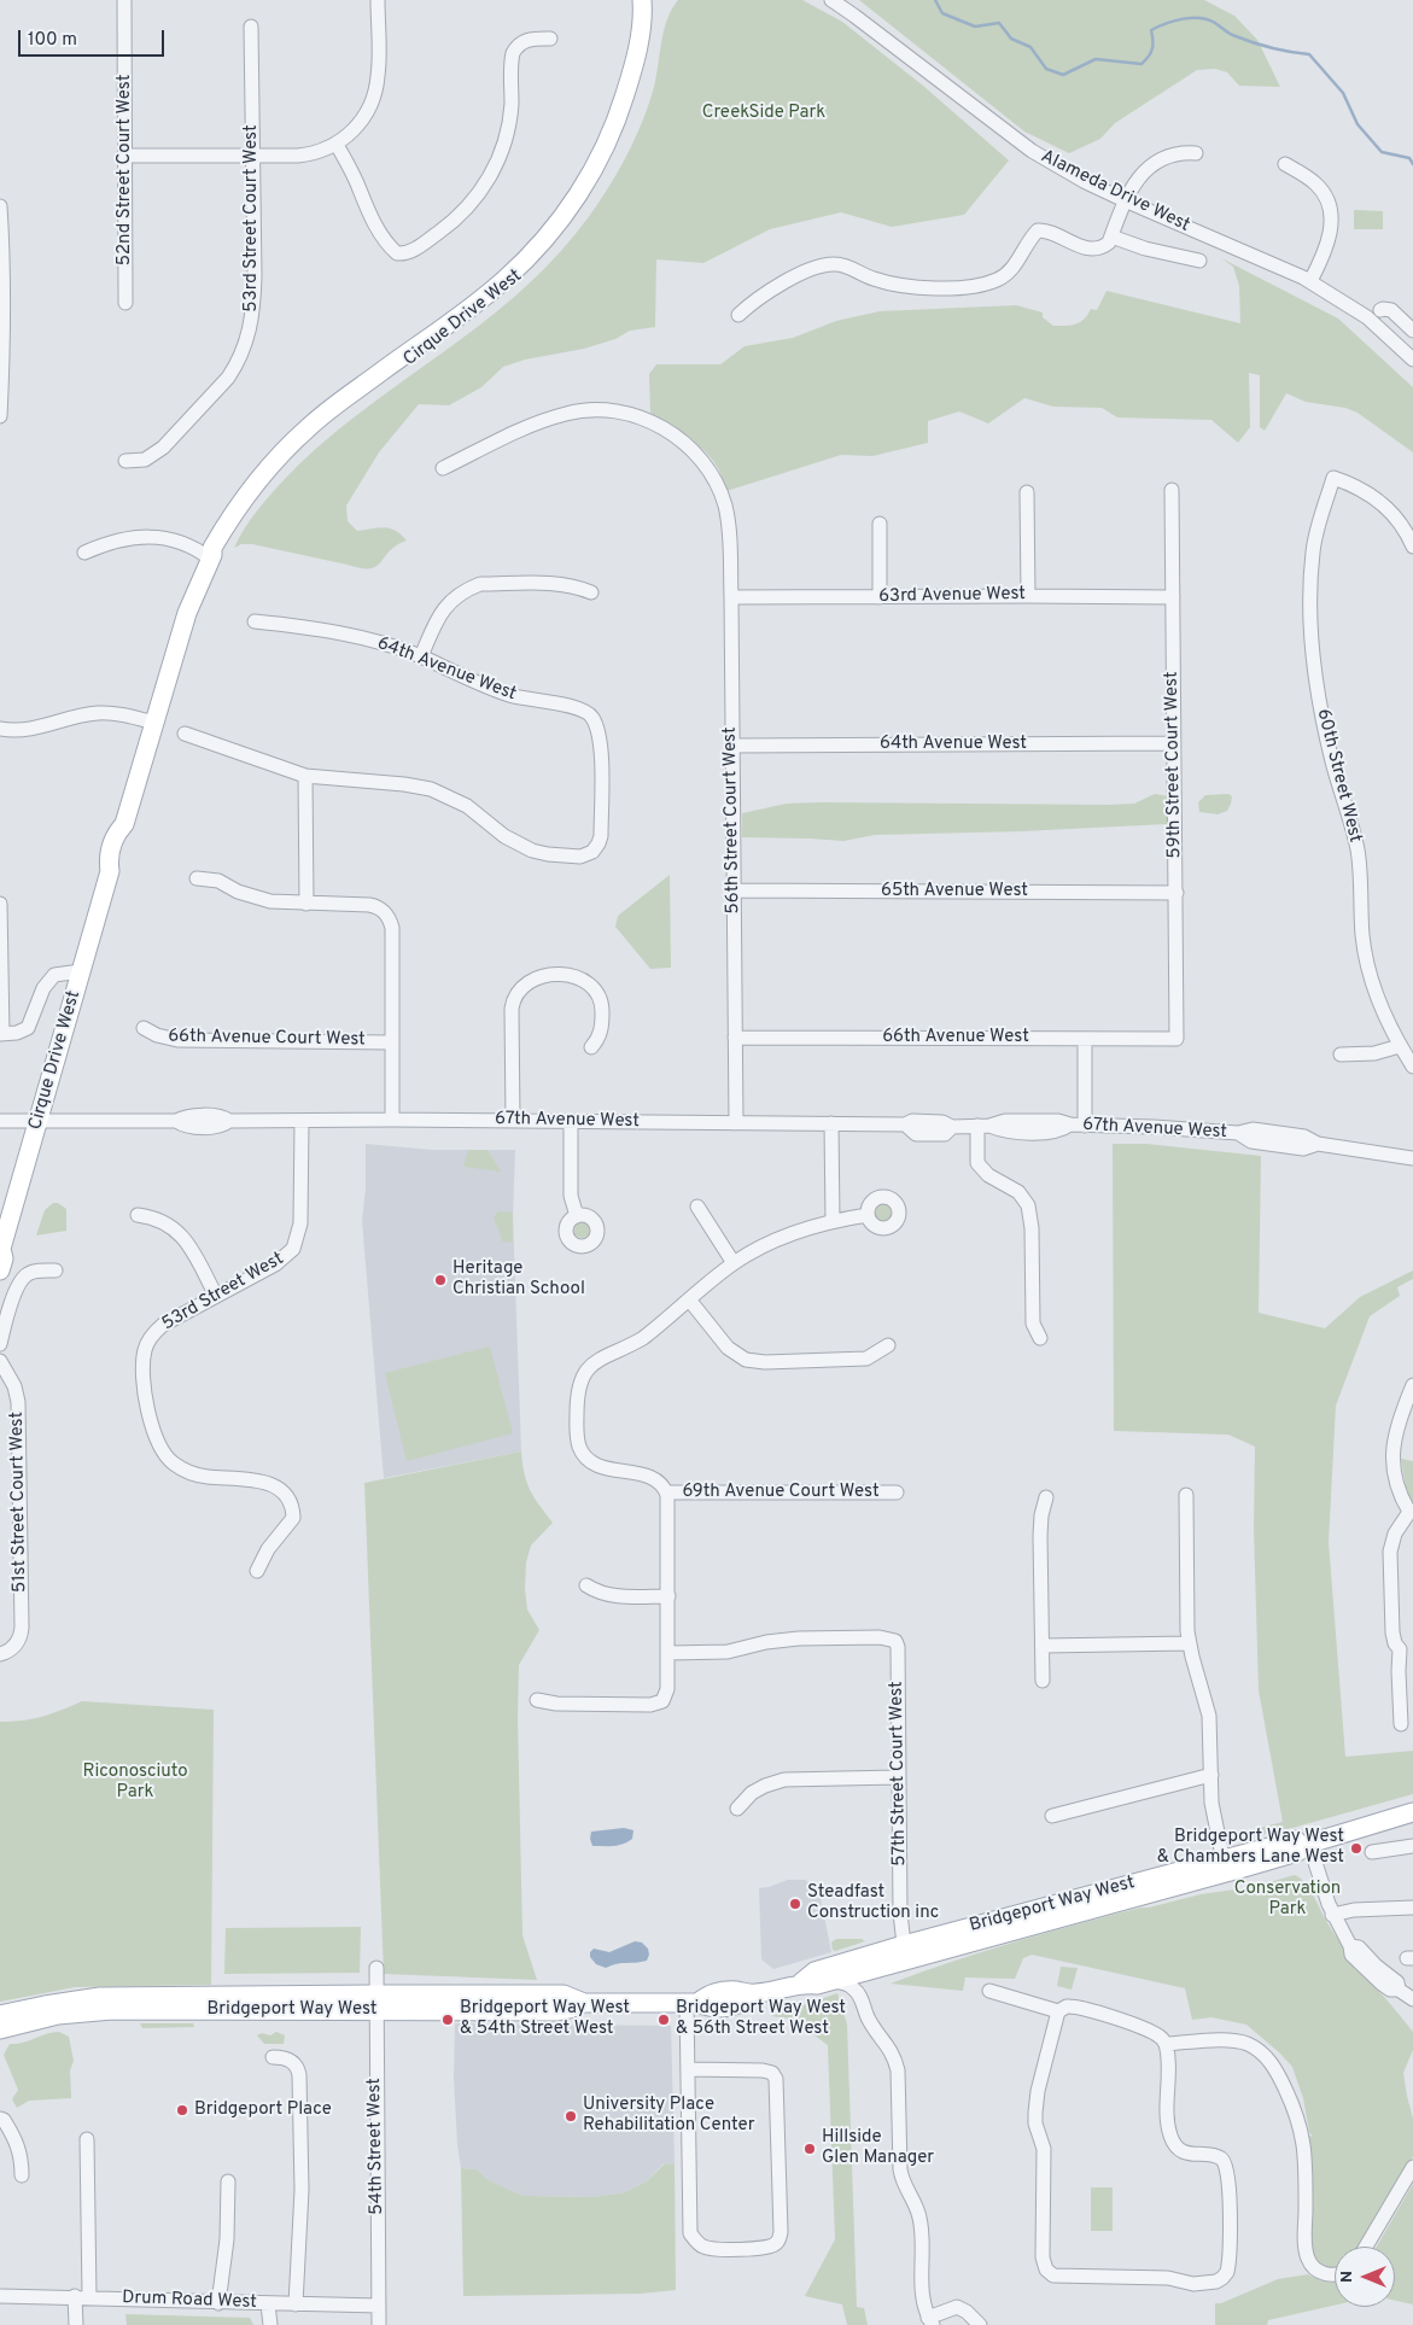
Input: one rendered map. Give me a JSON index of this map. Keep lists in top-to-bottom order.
{
  "streets": {
    "main road": ["Cirque Drive West", "Bridgeport Way West"],
    "street": [
      "52nd Street Court West",
      "Alameda Drive West",
      "53rd Street Court West",
      "63rd Avenue West",
      "64th Avenue West",
      "59th Street Court West",
      "60th Street West",
      "56th Street Court West",
      "65th Avenue West",
      "66th Avenue West",
      "66th Avenue Court West",
      "67th Avenue West",
      "53rd Street West",
      "69th Avenue Court West",
      "51st Street Court West",
      "57th Street Court West",
      "54th Street West",
      "Drum Road West"
    ]
  },
  "crossings": [
    ["Cirque Drive West", "67th Avenue West"],
    ["63rd Avenue West", "59th Street Court West"],
    ["63rd Avenue West", "56th Street Court West"],
    ["64th Avenue West", "59th Street Court West"],
    ["64th Avenue West", "56th Street Court West"],
    ["59th Street Court West", "65th Avenue West"],
    ["59th Street Court West", "66th Avenue West"],
    ["56th Street Court West", "65th Avenue West"],
    ["56th Street Court West", "66th Avenue West"],
    ["56th Street Court West", "67th Avenue West"],
    ["67th Avenue West", "53rd Street West"],
    ["57th Street Court West", "Bridgeport Way West"],
    ["Bridgeport Way West", "54th Street West"],
    ["54th Street West", "Drum Road West"]
  ],
  "parks": ["CreekSide Park", "Riconosciuto Park", "Conservation Park"],
  "places": [
    "Heritage Christian School",
    "Bridgeport Way West & Chambers Lane West",
    "Steadfast Construction inc",
    "Bridgeport Way West & 54th Street West",
    "Bridgeport Way West & 56th Street West",
    "Bridgeport Place",
    "University Place Rehabilitation Center",
    "Hillside Glen Manager"
  ],
  "scale_bar": "100 m",
  "north": "left"
}
